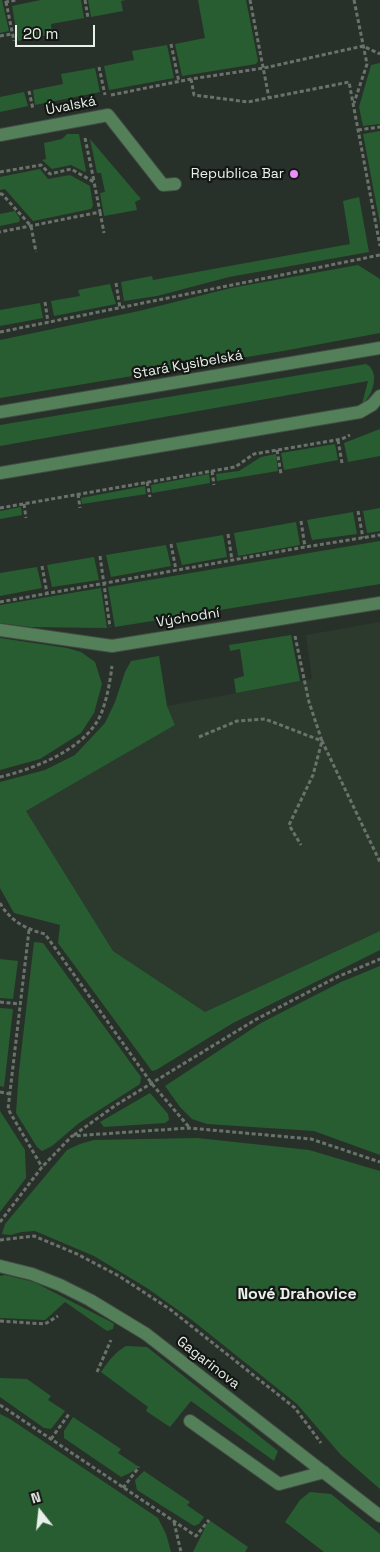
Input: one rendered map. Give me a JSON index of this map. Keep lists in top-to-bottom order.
{
  "streets": {
    "street": [
      "Úvalská",
      "Stará Kysibelská",
      "Východní",
      "Gagarinova"
    ]
  },
  "districts": ["Nové Drahovice"],
  "places": ["Republica Bar"],
  "scale_bar": "20 m",
  "north": "top"
}
